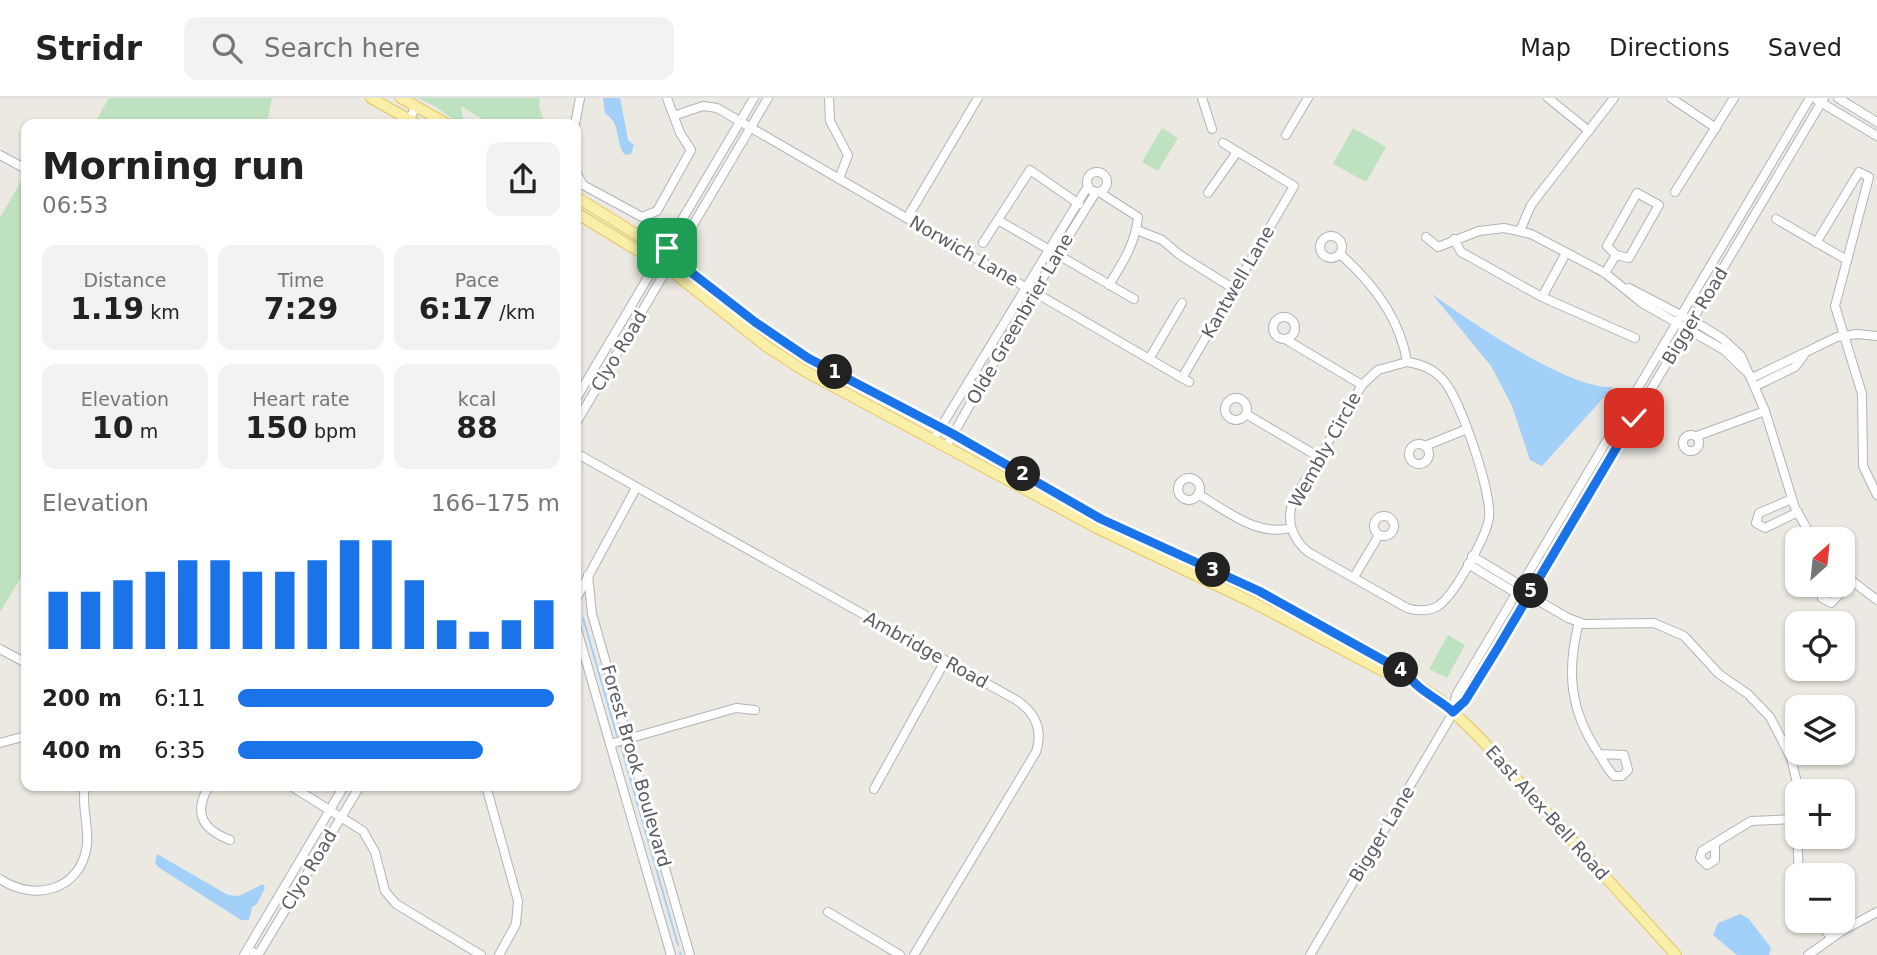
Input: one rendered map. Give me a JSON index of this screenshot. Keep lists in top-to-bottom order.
{
  "streets": {
    "main road": ["East Alex-Bell Road"],
    "street": [
      "Norwich Lane",
      "Kantwell Lane",
      "Bigger Road",
      "Olde Greenbrier Lane",
      "Clyo Road",
      "Wembly Circle",
      "Ambridge Road",
      "Forest Brook Boulevard",
      "Bigger Lane"
    ]
  },
  "crossings": [
    ["Norwich Lane", "Kantwell Lane"],
    ["Norwich Lane", "Olde Greenbrier Lane"],
    ["Norwich Lane", "Clyo Road"],
    ["Bigger Road", "East Alex-Bell Road"],
    ["Bigger Road", "Bigger Lane"],
    ["East Alex-Bell Road", "Bigger Lane"]
  ],
  "north": "top right",
  "page": {
    "header": "Stridr",
    "search": "Search here",
    "nav": ["Map", "Directions", "Saved"],
    "heading": ["Morning run", "06:53"],
    "stats": [
      ["Distance", "1.19 km"],
      ["Time", "7:29"],
      ["Pace", "6:17 /km"],
      ["Elevation", "10 m"],
      ["Heart rate", "150 bpm"],
      ["kcal", "88"]
    ],
    "pins": [
      "1",
      "2",
      "3",
      "5",
      "4"
    ],
    "chart": ["Elevation", "166–175 m"],
    "map_buttons": ["+", "−"],
    "list": [
      {
        "name": "200 m",
        "note": "6:11"
      },
      {
        "name": "400 m",
        "note": "6:35"
      }
    ]
  }
}
